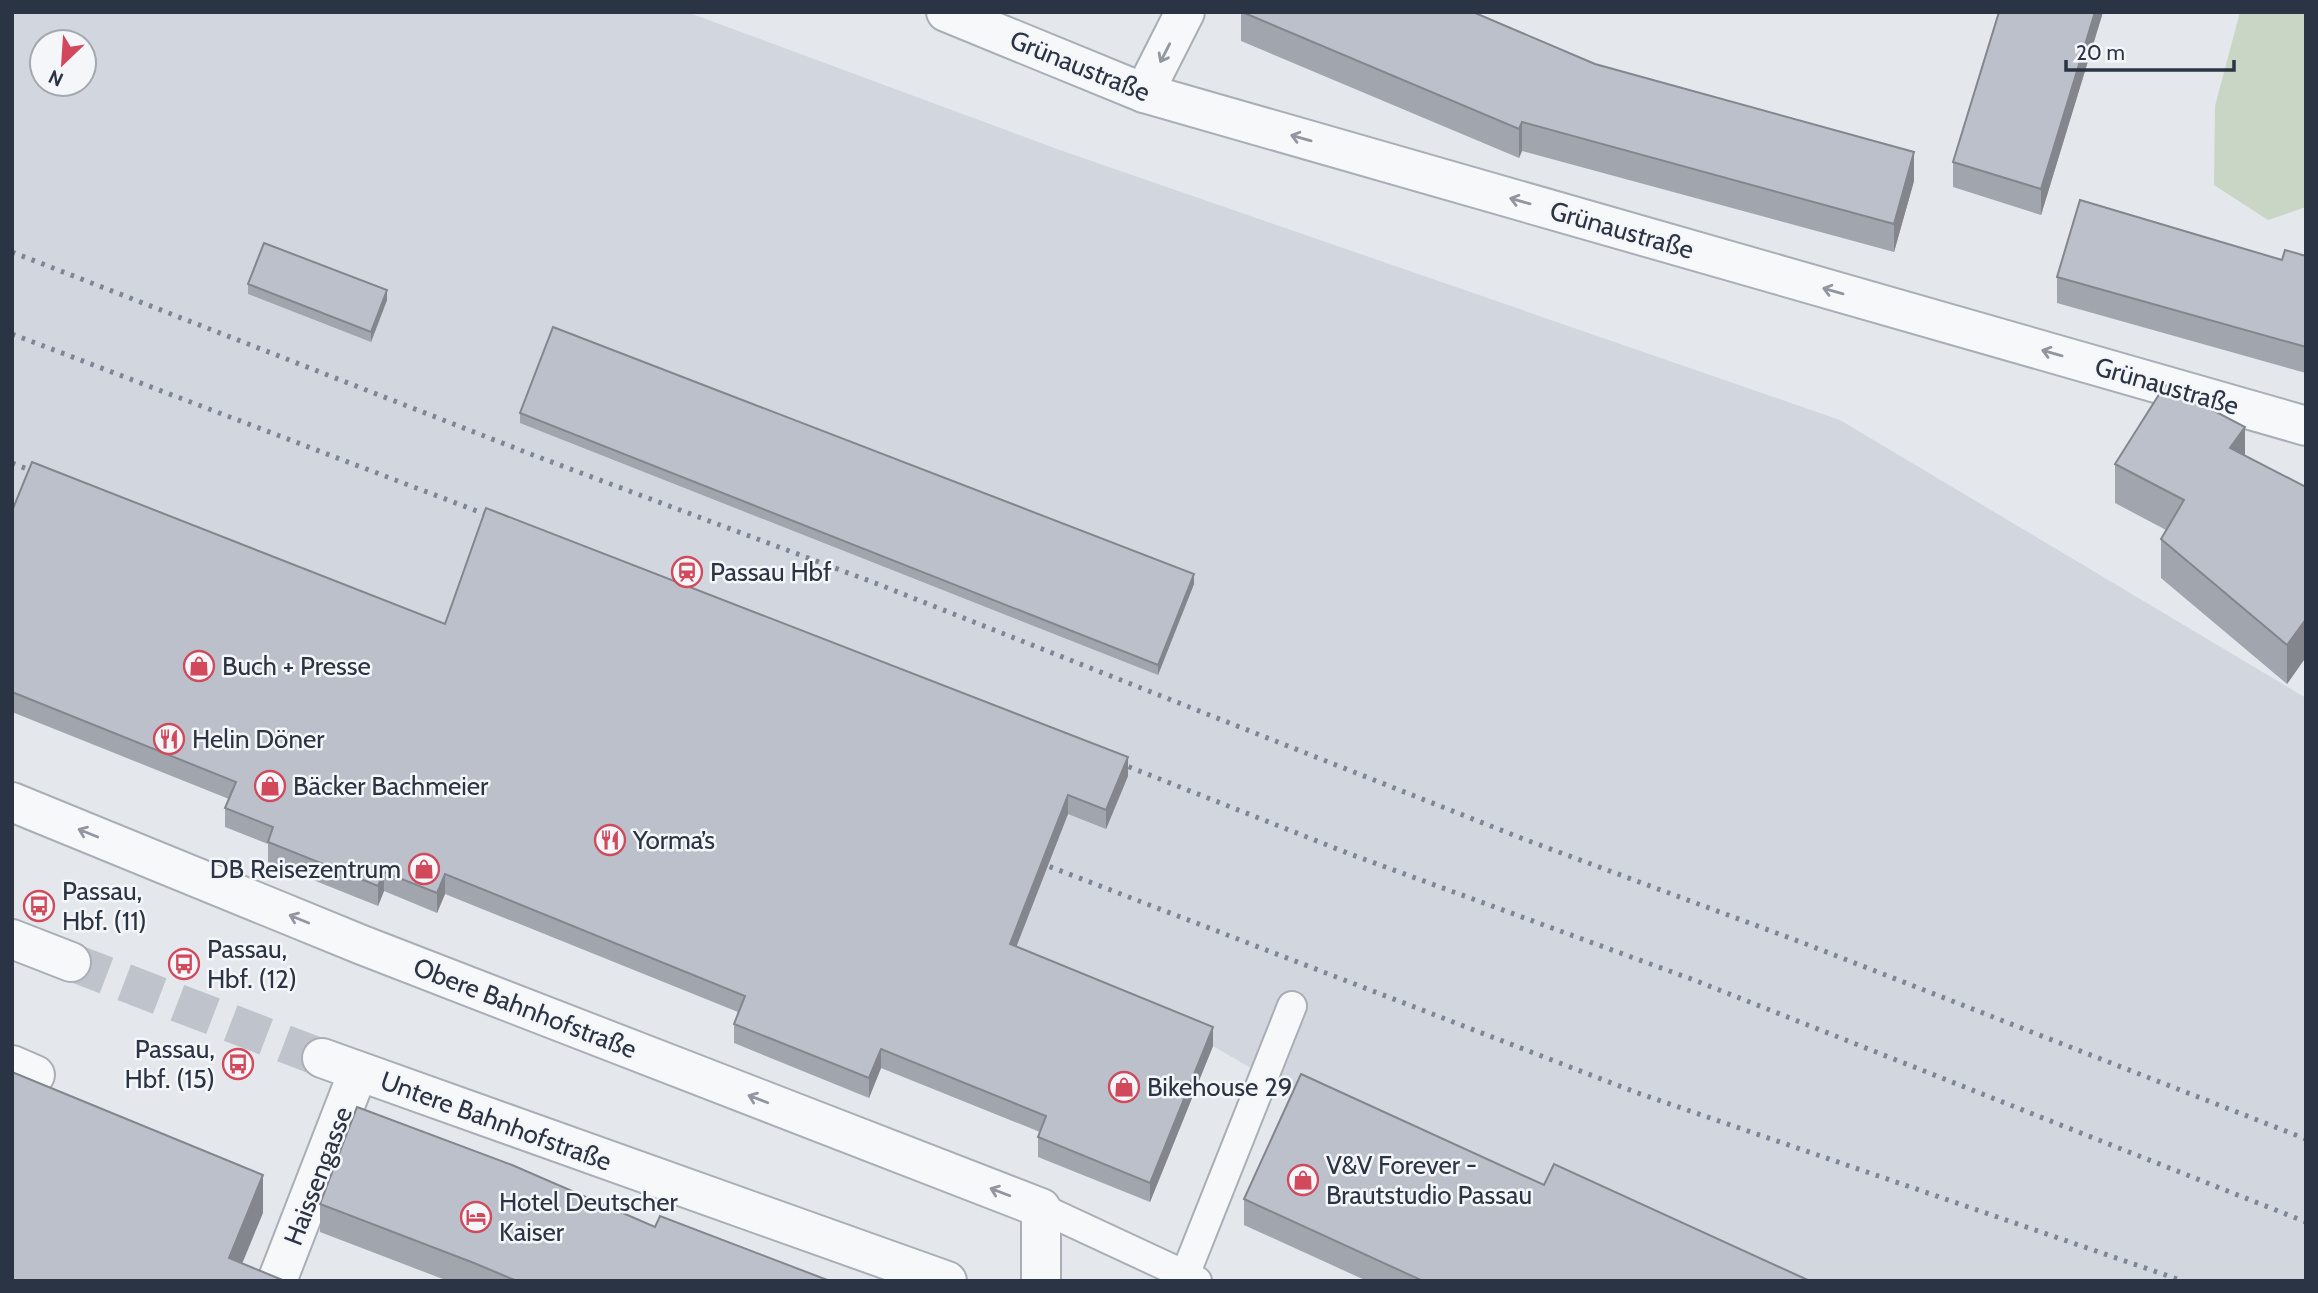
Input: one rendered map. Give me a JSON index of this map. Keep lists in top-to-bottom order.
{
  "streets": {
    "street": [
      "Grünaustraße",
      "Obere Bahnhofstraße",
      "Untere Bahnhofstraße",
      "Haissengasse"
    ]
  },
  "crossings": [
    ["Untere Bahnhofstraße", "Haissengasse"]
  ],
  "one_way": ["Grünaustraße", "Obere Bahnhofstraße"],
  "places": {
    "station": ["Passau Hbf"],
    "shop": [
      "Buch + Presse",
      "Bäcker Bachmeier",
      "DB Reisezentrum",
      "Bikehouse 29",
      "V&V Forever - Brautstudio Passau"
    ],
    "restaurant": ["Helin Döner", "Yorma’s"],
    "bus stop": ["Passau, Hbf. (11)", "Passau, Hbf. (12)", "Passau, Hbf. (15)"],
    "hotel": ["Hotel Deutscher Kaiser"]
  },
  "scale_bar": "20 m",
  "north": "bottom left"
}
